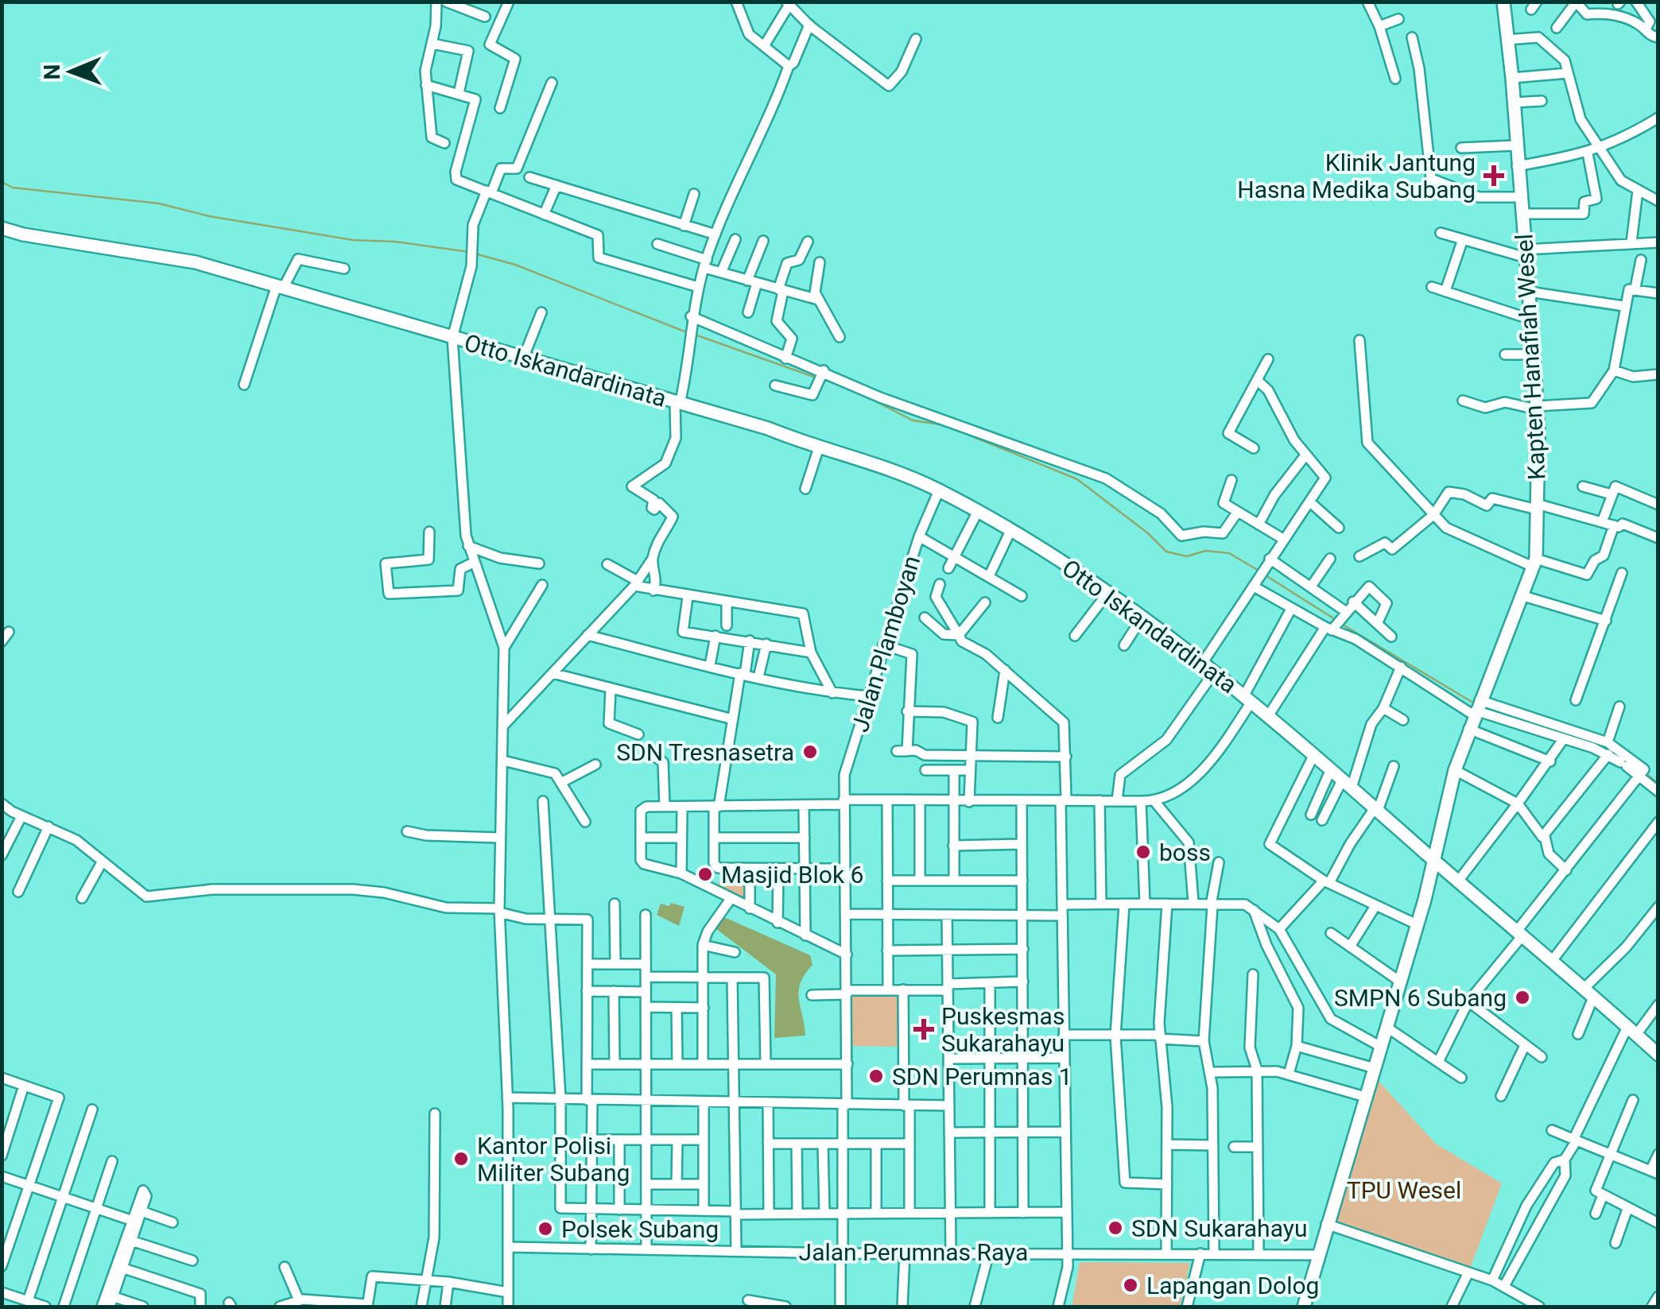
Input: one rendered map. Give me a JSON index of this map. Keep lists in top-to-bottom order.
{
  "streets": {
    "main road": ["Kapten Hanafiah Wesel", "Otto Iskandardinata"],
    "street": ["Jalan Plamboyan", "Jalan Perumnas Raya"]
  },
  "crossings": [
    ["Kapten Hanafiah Wesel", "Otto Iskandardinata"],
    ["Kapten Hanafiah Wesel", "Jalan Perumnas Raya"],
    ["Otto Iskandardinata", "Jalan Plamboyan"],
    ["Jalan Plamboyan", "Jalan Perumnas Raya"]
  ],
  "parks": ["TPU Wesel"],
  "places": {
    "health": ["Klinik Jantung Hasna Medika Subang", "Puskesmas Sukarahayu"],
    "other": [
      "SDN Tresnasetra",
      "boss",
      "Masjid Blok 6",
      "SMPN 6 Subang",
      "SDN Perumnas 1",
      "Kantor Polisi Militer Subang",
      "SDN Sukarahayu",
      "Polsek Subang",
      "Lapangan Dolog"
    ]
  },
  "north": "left"
}
